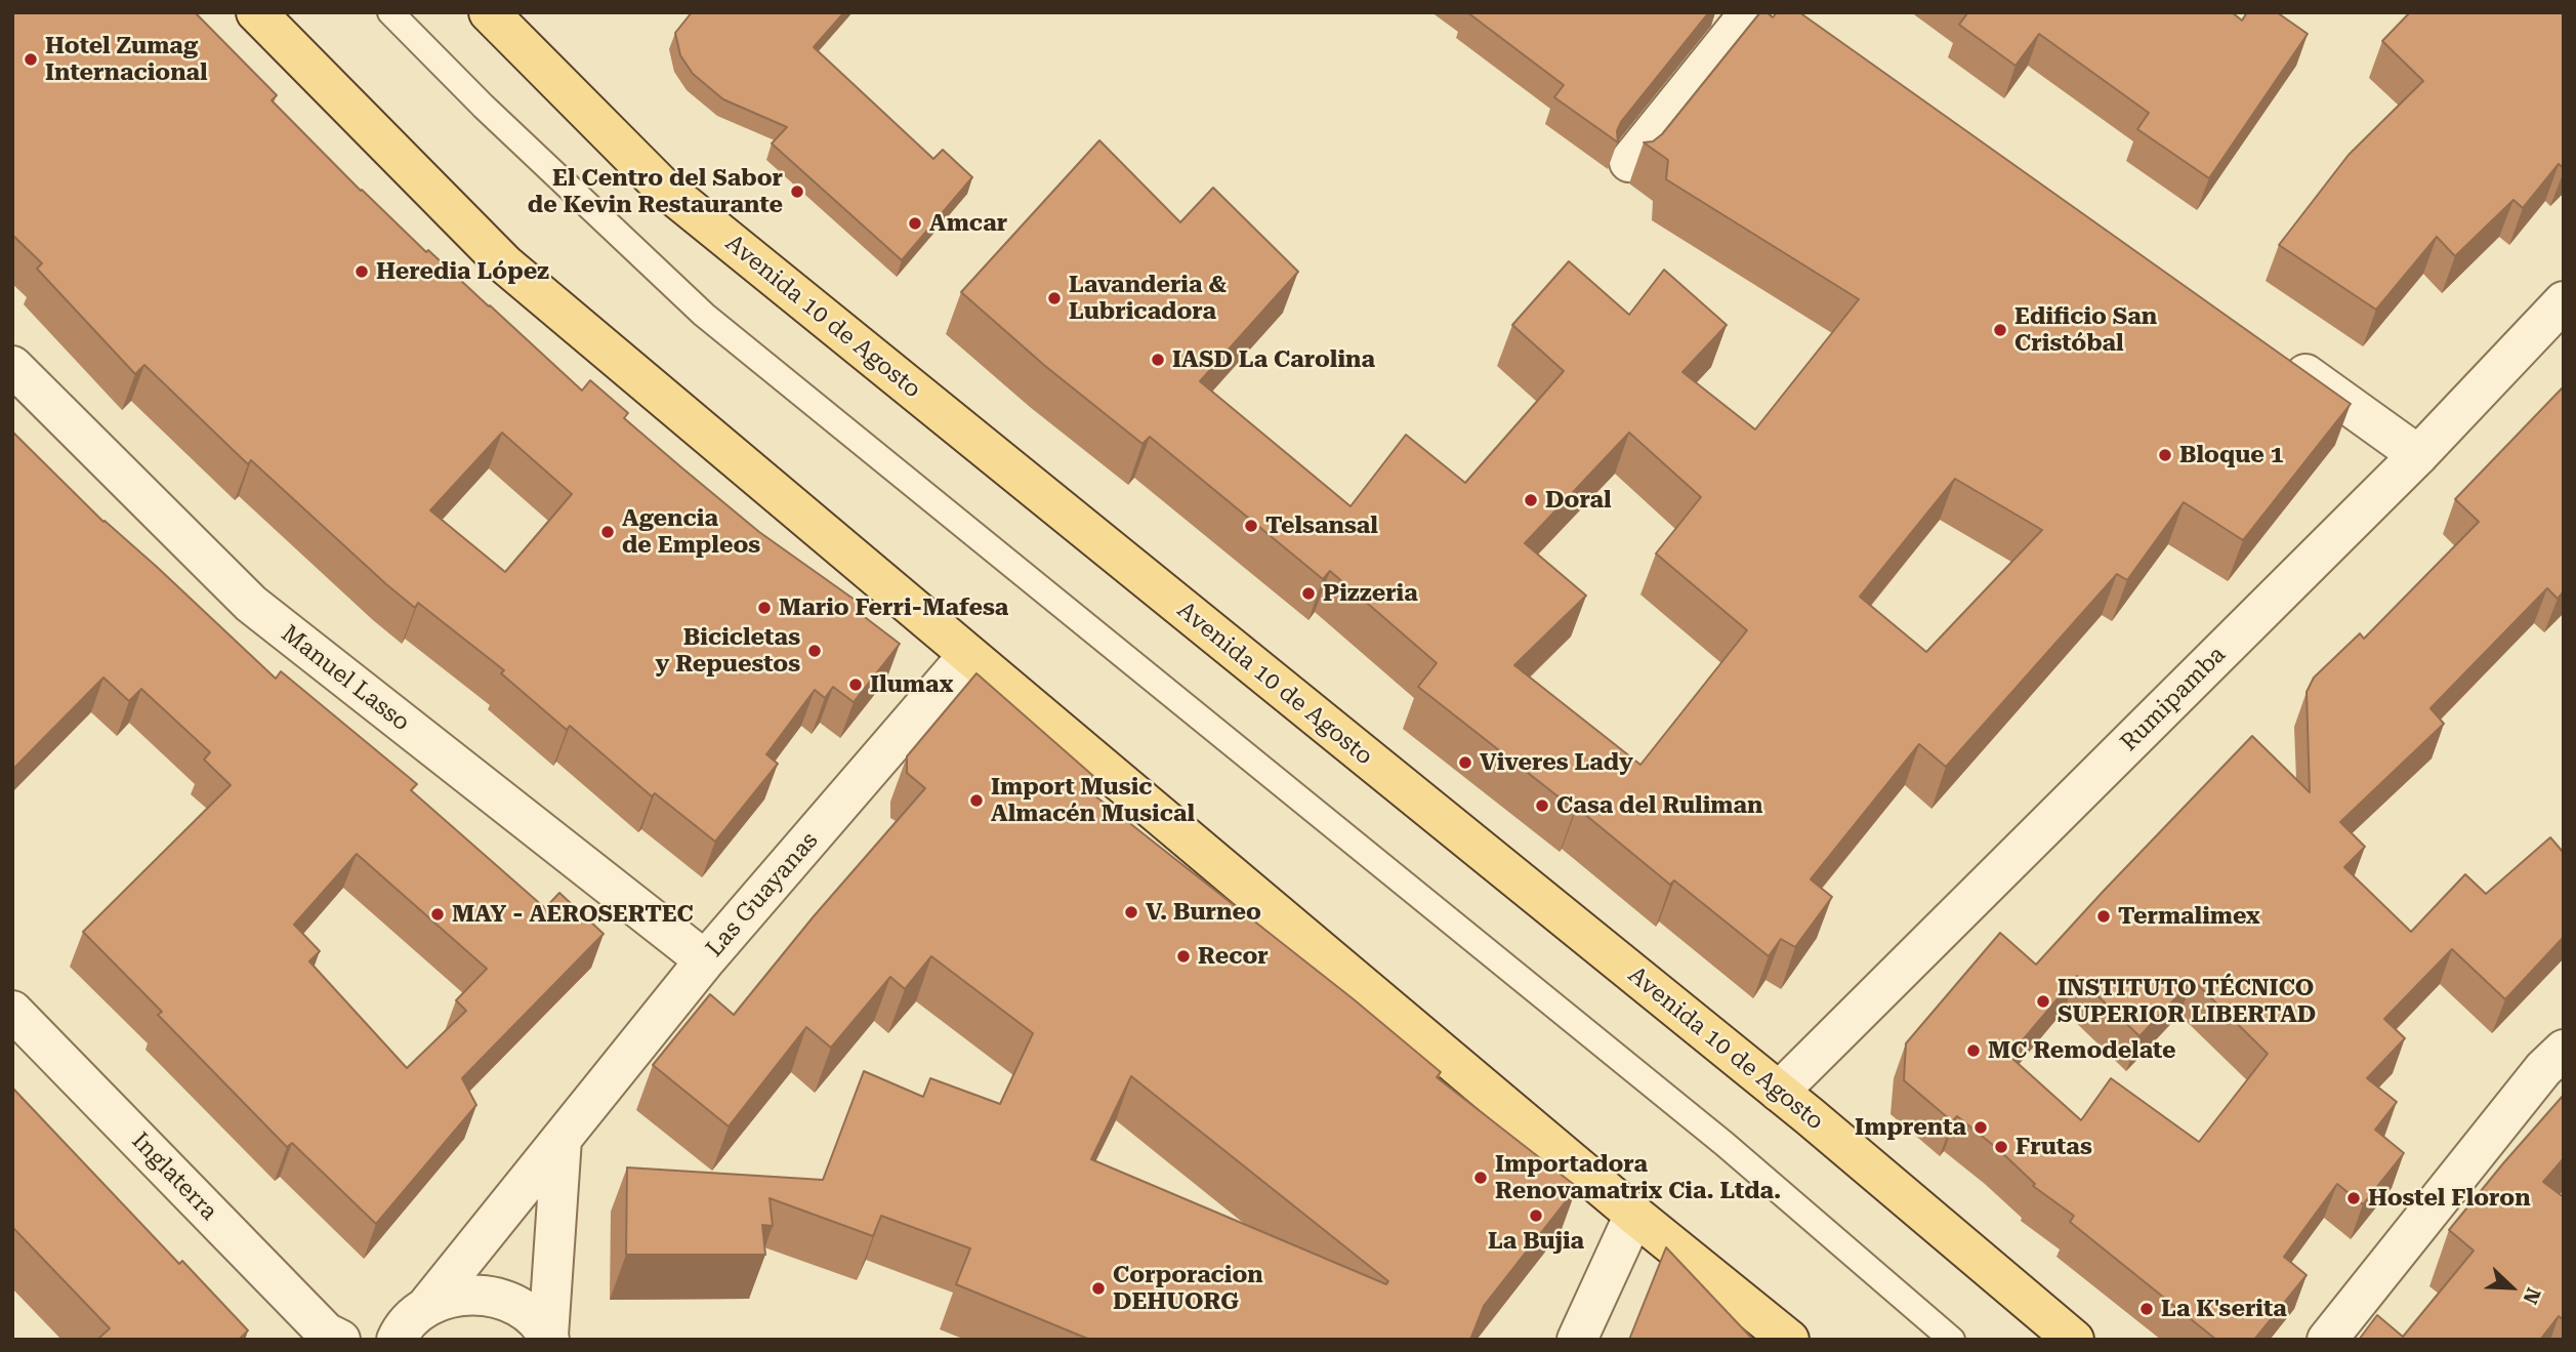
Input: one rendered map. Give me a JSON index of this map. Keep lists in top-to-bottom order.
{
  "streets": {
    "main road": ["Avenida 10 de Agosto"],
    "street": [
      "Manuel Lasso",
      "Rumipamba",
      "Las Guayanas",
      "Inglaterra"
    ]
  },
  "crossings": [
    ["Avenida 10 de Agosto", "Rumipamba"],
    ["Manuel Lasso", "Las Guayanas"]
  ],
  "places": [
    "Hotel Zumag Internacional",
    "El Centro del Sabor de Kevin Restaurante",
    "Amcar",
    "Heredia López",
    "Lavanderia & Lubricadora",
    "Edificio San Cristóbal",
    "IASD La Carolina",
    "Bloque 1",
    "Doral",
    "Telsansal",
    "Agencia de Empleos",
    "Pizzeria",
    "Mario Ferri-Mafesa",
    "Bicicletas y Repuestos",
    "Ilumax",
    "Viveres Lady",
    "Import Music Almacén Musical",
    "Casa del Ruliman",
    "V. Burneo",
    "MAY - AEROSERTEC",
    "Termalimex",
    "Recor",
    "INSTITUTO TÉCNICO SUPERIOR LIBERTAD",
    "MC Remodelate",
    "Imprenta",
    "Frutas",
    "Importadora Renovamatrix Cia. Ltda.",
    "Hostel Floron",
    "La Bujia",
    "Corporacion DEHUORG",
    "La K'serita"
  ],
  "north": "bottom right"
}
